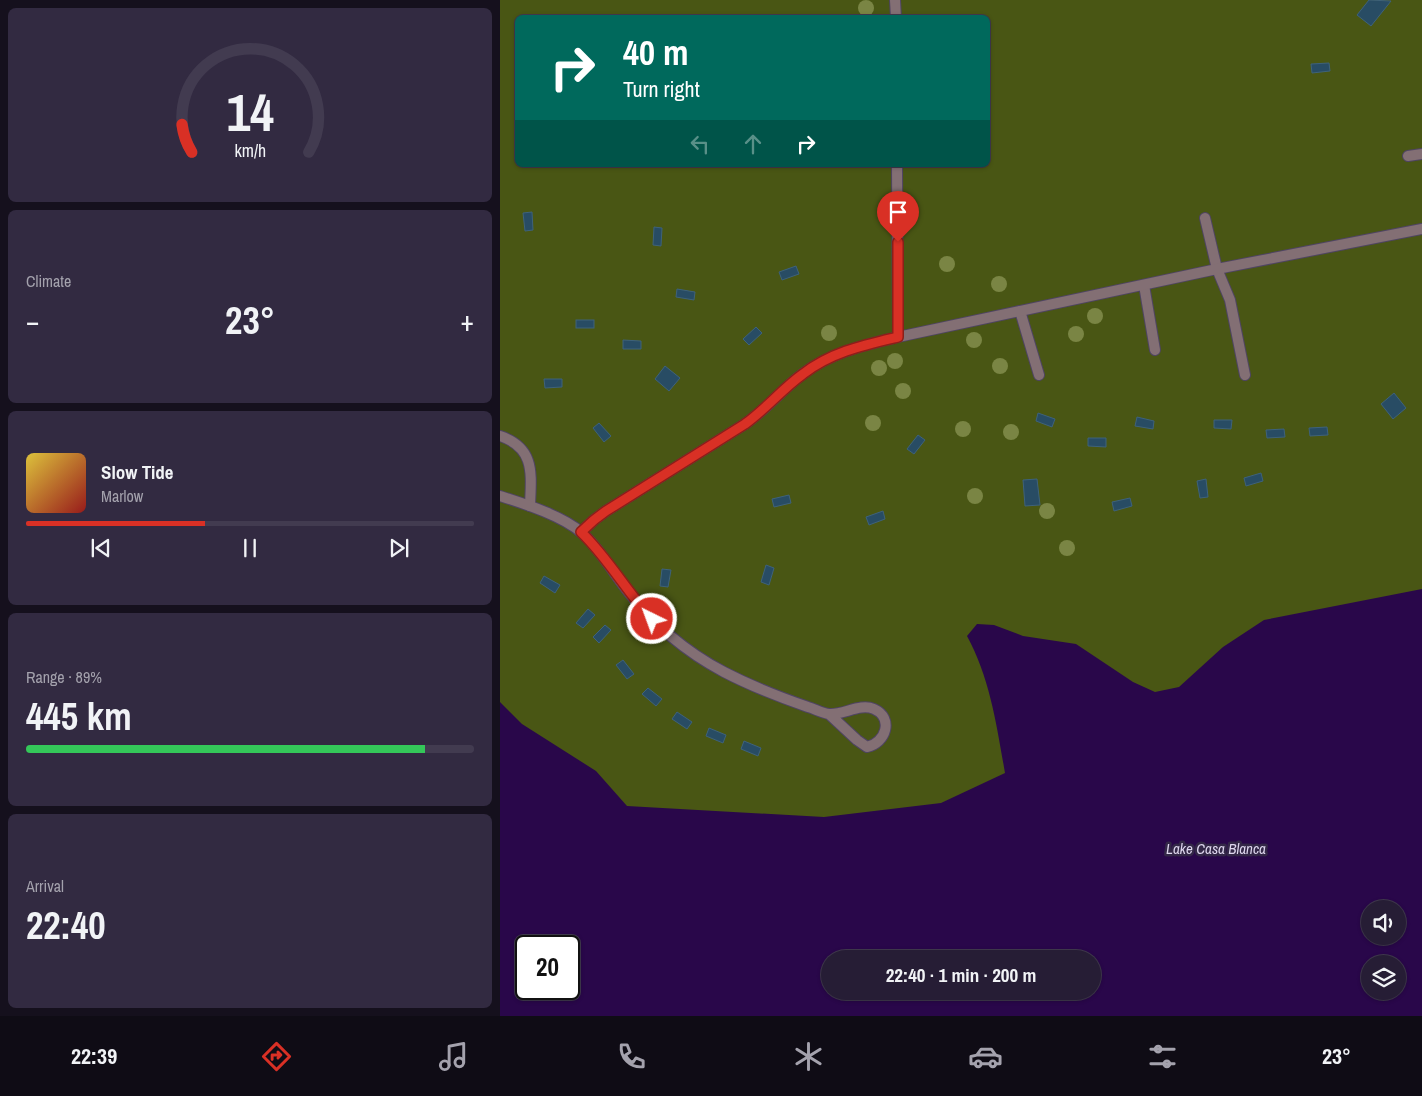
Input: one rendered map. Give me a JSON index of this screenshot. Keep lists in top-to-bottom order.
{
  "water": ["Lake Casa Blanca"],
  "page": {
    "turn": ["40 m", "Turn right"],
    "tile": [
      "Climate",
      ["Range · 89%", "445 km"],
      ["Arrival", "22:40"]
    ],
    "heat": ["−", "23°", "+"],
    "song": ["Slow Tide", "Marlow"],
    "limit": "20",
    "trip": "22:40 · 1 min · 200 m",
    "tabs": ["22:39", "23°"],
    "gauge": ["14", "km/h"]
  }
}
